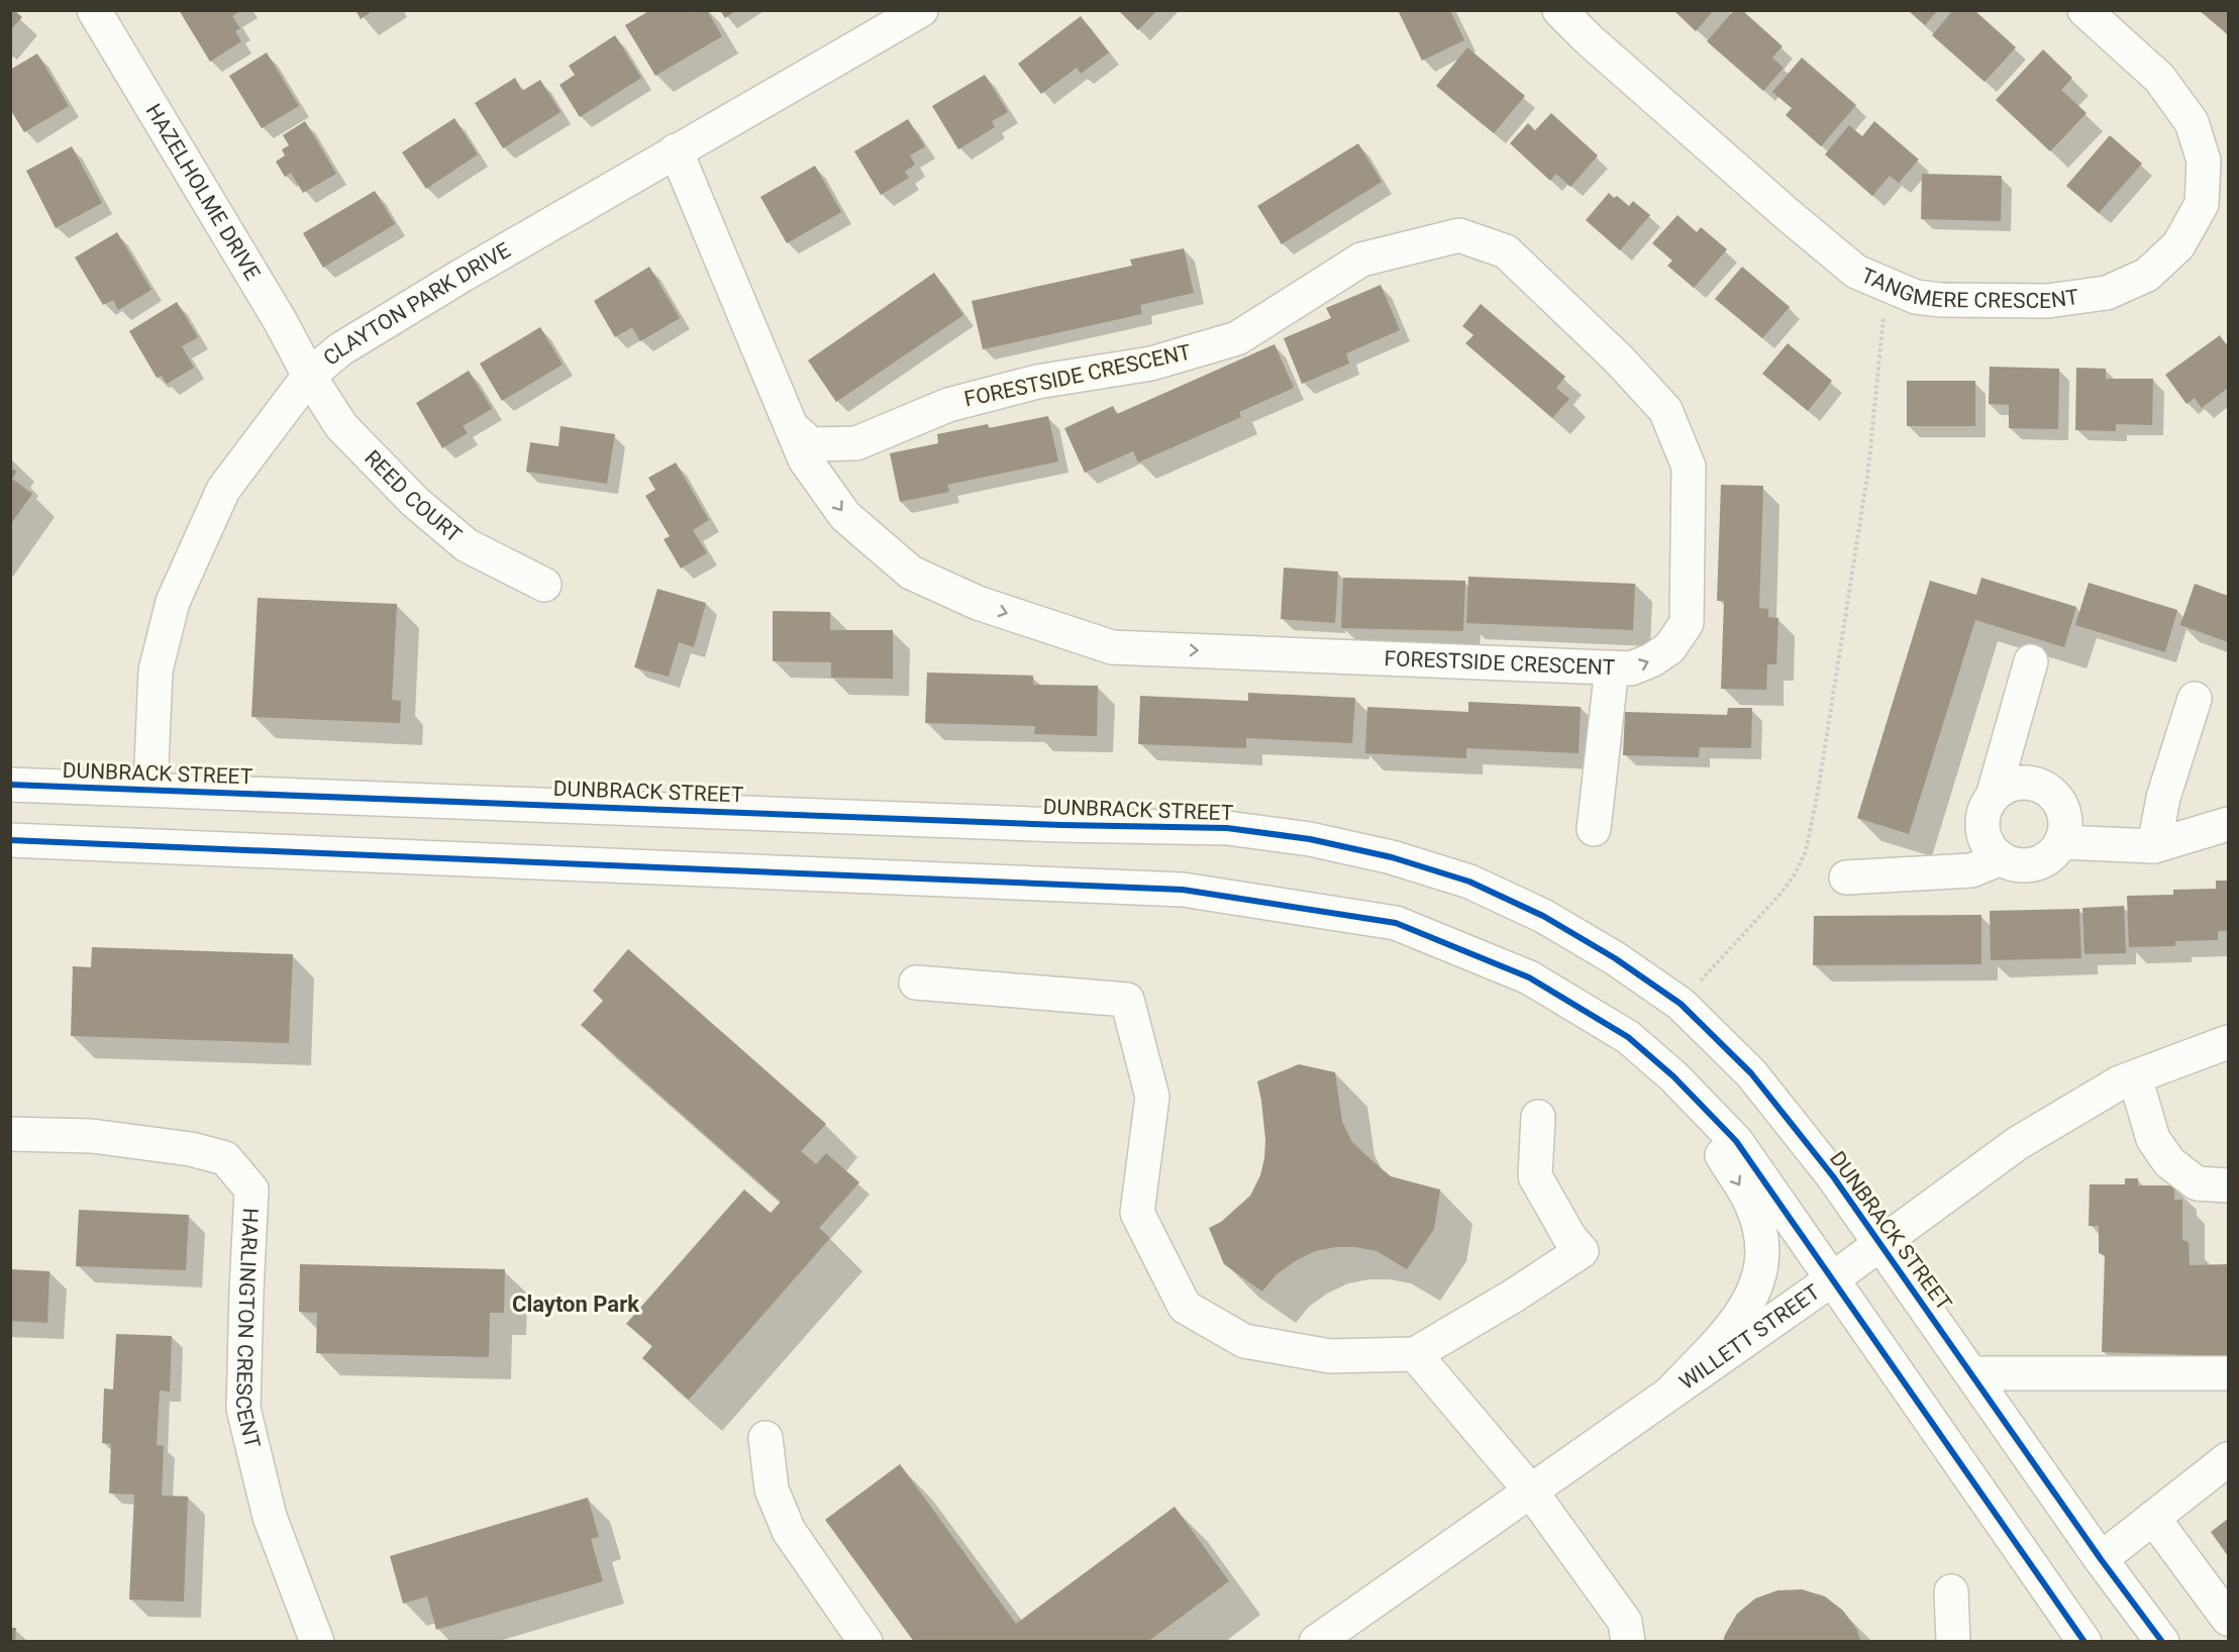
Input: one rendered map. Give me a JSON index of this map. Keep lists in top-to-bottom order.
{
  "streets": {
    "street": [
      "HAZELHOLME DRIVE",
      "TANGMERE CRESCENT",
      "CLAYTON PARK DRIVE",
      "FORESTSIDE CRESCENT",
      "REED COURT",
      "DUNBRACK STREET",
      "HARLINGTON CRESCENT",
      "WILLETT STREET"
    ]
  },
  "crossings": [
    ["HAZELHOLME DRIVE", "CLAYTON PARK DRIVE"],
    ["HAZELHOLME DRIVE", "REED COURT"],
    ["CLAYTON PARK DRIVE", "FORESTSIDE CRESCENT"],
    ["CLAYTON PARK DRIVE", "REED COURT"],
    ["CLAYTON PARK DRIVE", "DUNBRACK STREET"],
    ["DUNBRACK STREET", "WILLETT STREET"]
  ],
  "districts": ["Clayton Park"]
}
